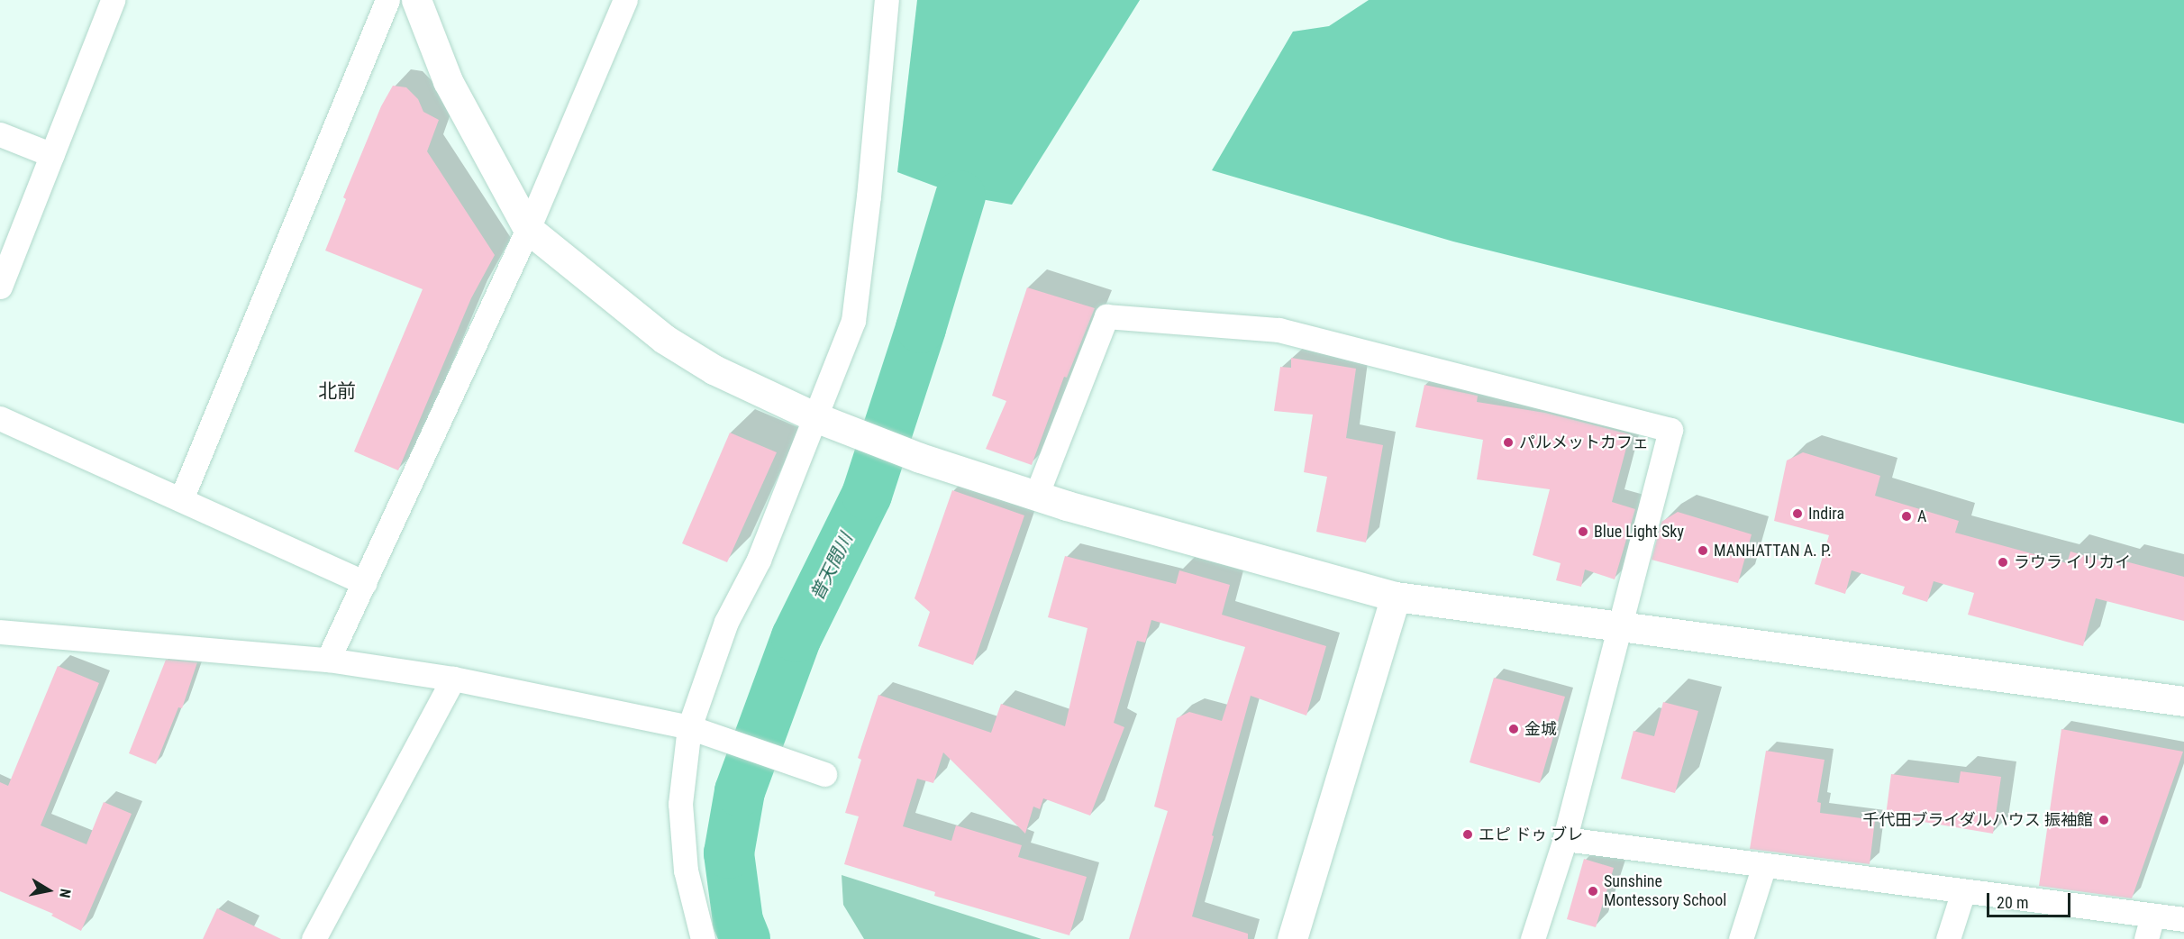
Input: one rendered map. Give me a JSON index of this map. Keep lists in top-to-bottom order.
{
  "districts": ["北前"],
  "water": ["普天間川"],
  "places": [
    "パルメットカフェ",
    "Indira",
    "A",
    "Blue Light Sky",
    "MANHATTAN A. P.",
    "ラウラ イリカイ",
    "金城",
    "千代田ブライダルハウス 振袖館",
    "エピ ドゥ ブレ",
    "Sunshine Montessory School"
  ],
  "scale_bar": "20 m",
  "north": "right"
}
